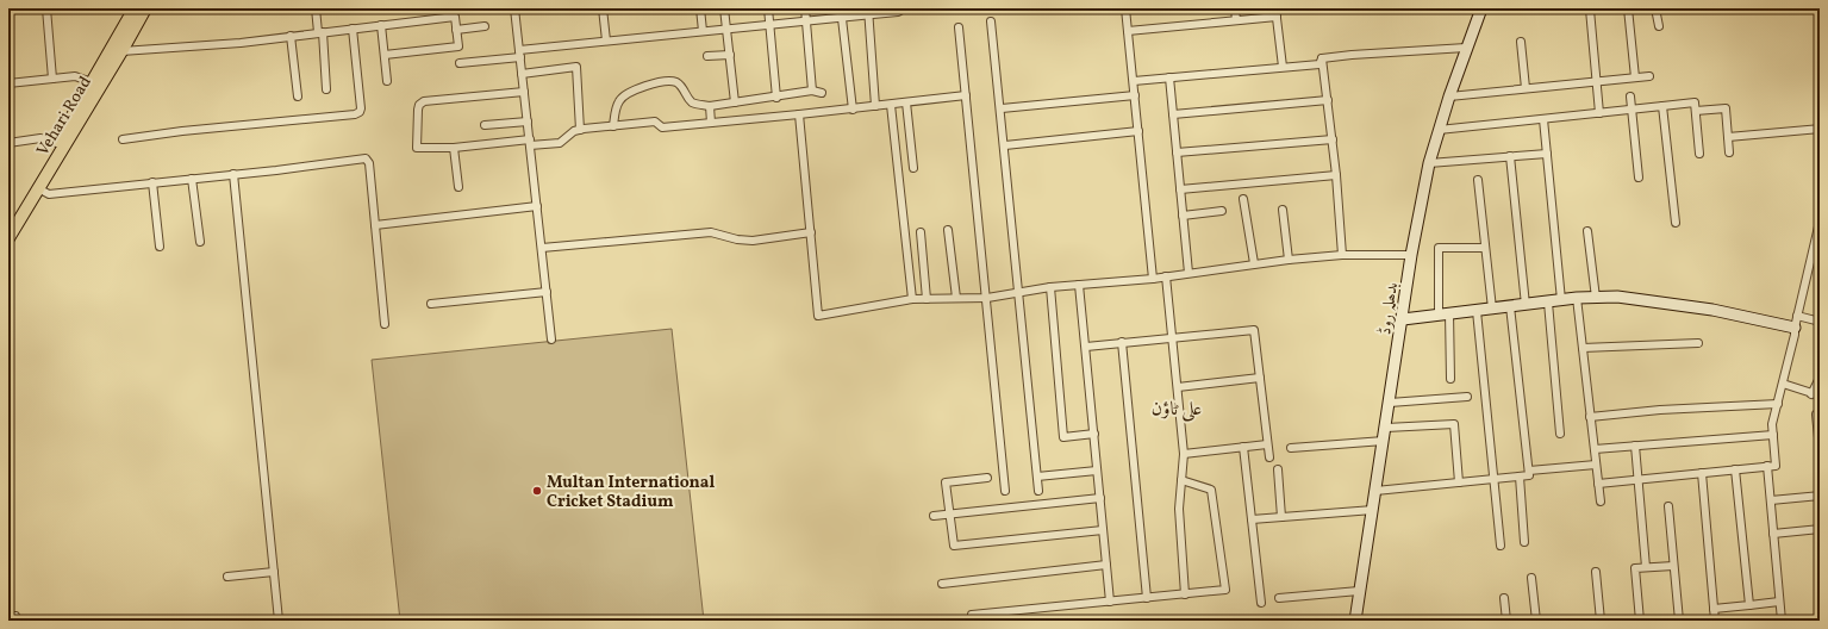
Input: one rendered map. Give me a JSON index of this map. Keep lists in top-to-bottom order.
{
  "streets": {
    "main road": ["Vehari Road", "بدھلہ روڈ"]
  },
  "districts": ["علی ٹاؤن"],
  "places": ["Multan International Cricket Stadium"]
}
